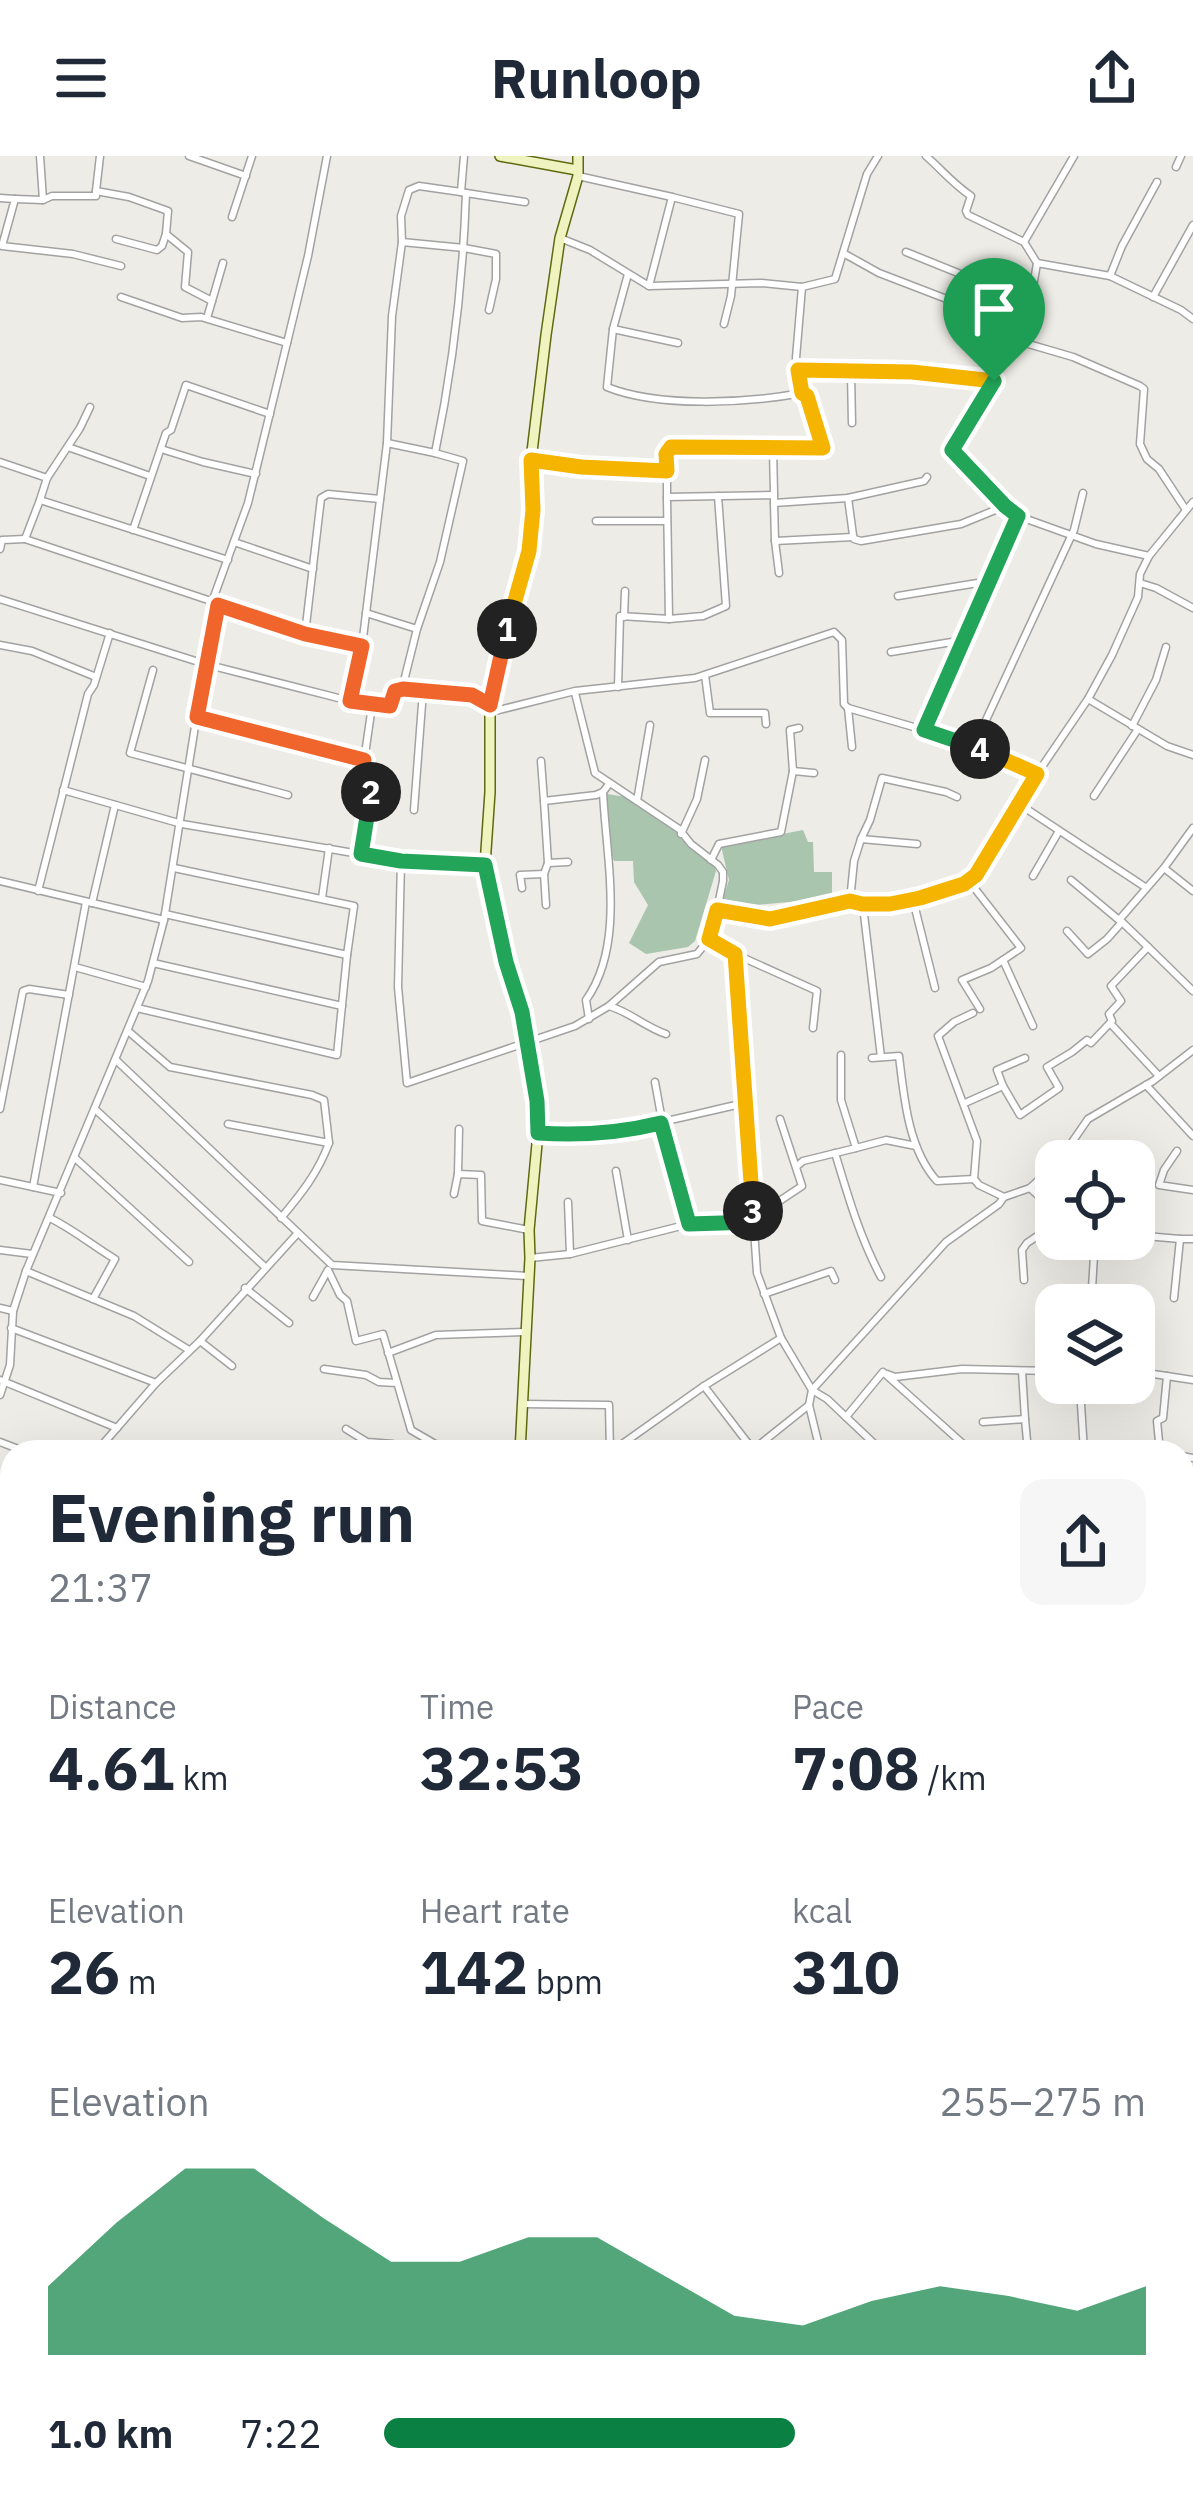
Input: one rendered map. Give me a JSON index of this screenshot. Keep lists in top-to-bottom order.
{
  "page": {
    "header": "Runloop",
    "pins": [
      "1",
      "4",
      "2",
      "3"
    ],
    "heading": ["Evening run", "21:37"],
    "stats": [
      ["Distance", "4.61 km"],
      ["Time", "32:53"],
      ["Pace", "7:08 /km"],
      ["Elevation", "26 m"],
      ["Heart rate", "142 bpm"],
      ["kcal", "310"]
    ],
    "chart": ["Elevation", "255–275 m"],
    "list": [
      {
        "name": "1.0 km",
        "note": "7:22"
      }
    ]
  }
}
